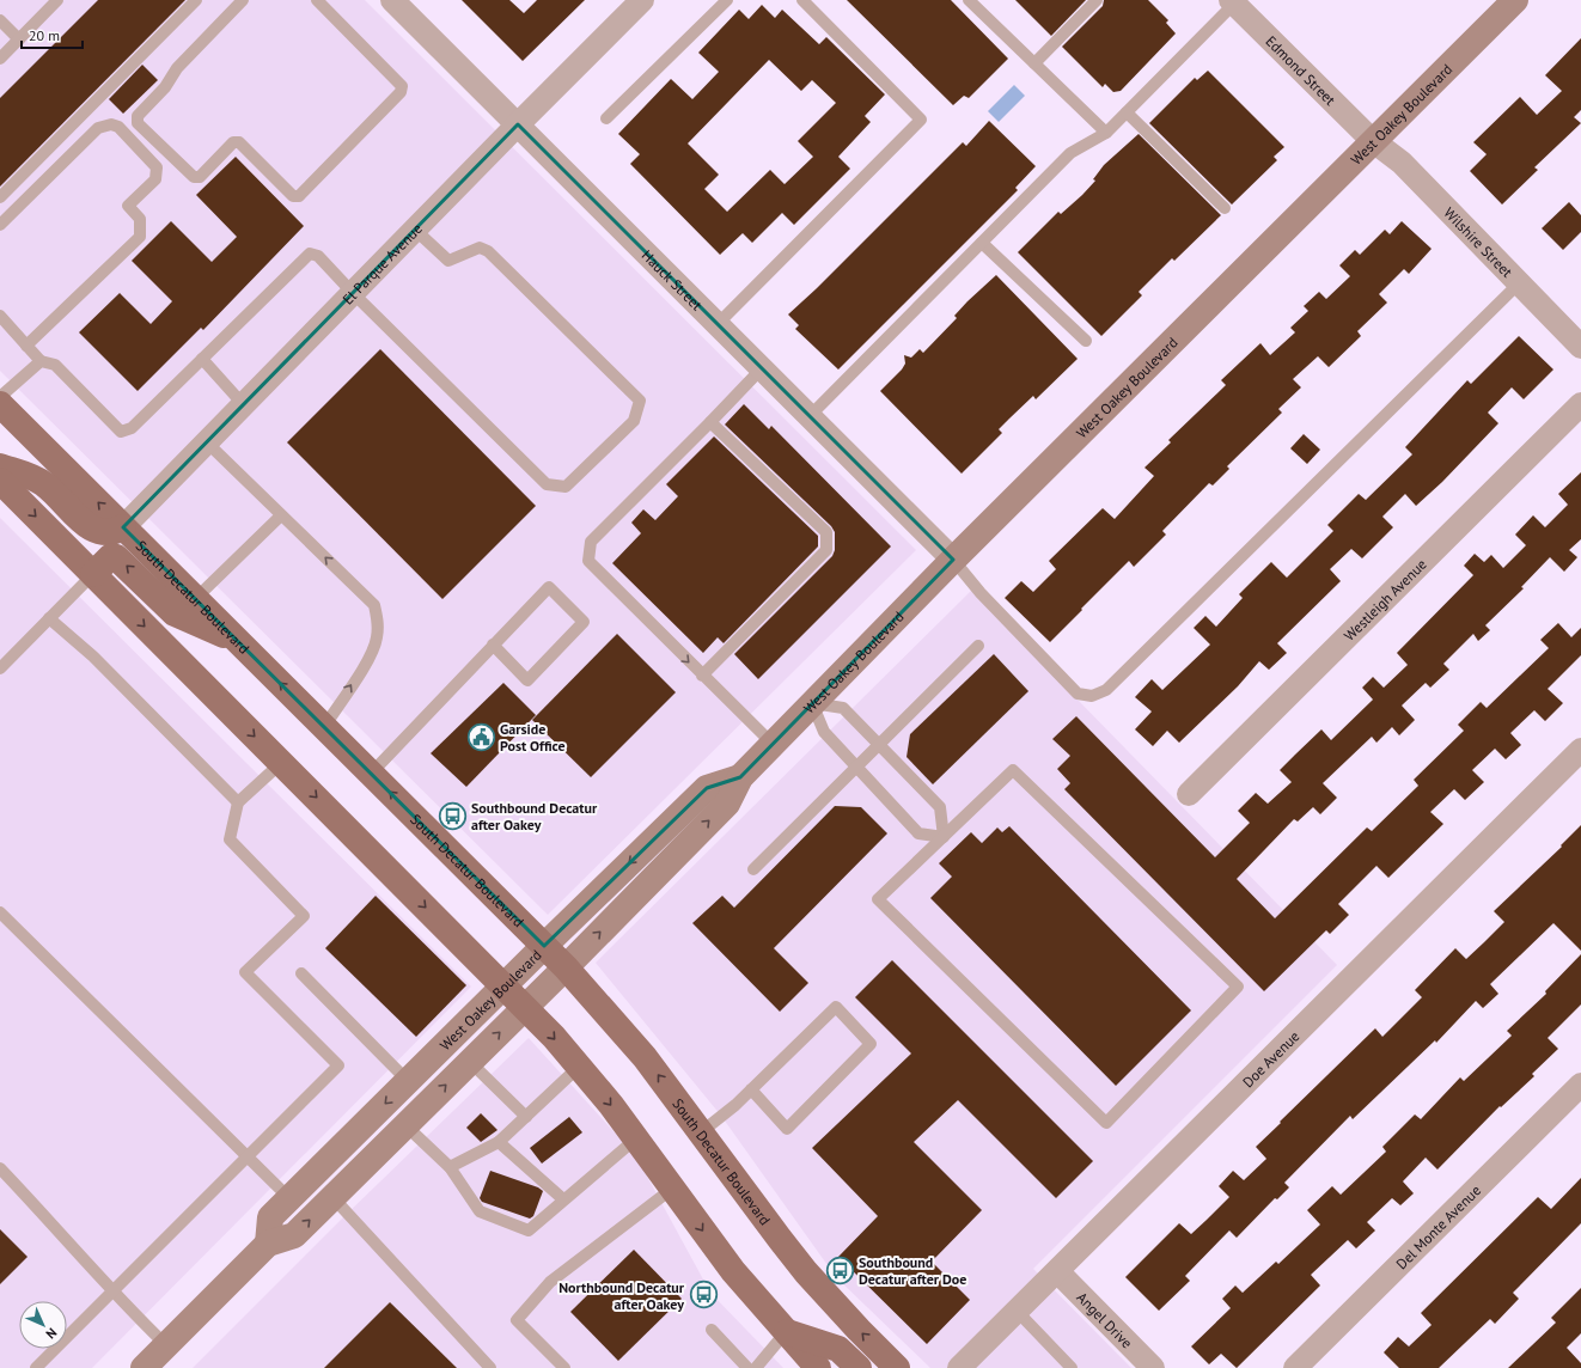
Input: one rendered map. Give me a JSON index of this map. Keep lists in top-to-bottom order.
{
  "streets": {
    "main road": ["West Oakey Boulevard", "South Decatur Boulevard"],
    "street": [
      "Edmond Street",
      "Wilshire Street",
      "El Parque Avenue",
      "Hauck Street",
      "Westleigh Avenue",
      "Doe Avenue",
      "Del Monte Avenue",
      "Angel Drive"
    ]
  },
  "crossings": [
    ["Edmond Street", "West Oakey Boulevard"],
    ["Edmond Street", "Wilshire Street"],
    ["West Oakey Boulevard", "Wilshire Street"],
    ["West Oakey Boulevard", "Hauck Street"],
    ["West Oakey Boulevard", "South Decatur Boulevard"],
    ["El Parque Avenue", "Hauck Street"],
    ["El Parque Avenue", "South Decatur Boulevard"],
    ["Doe Avenue", "Angel Drive"]
  ],
  "places": {
    "public building": ["Garside Post Office"],
    "bus stop": ["Southbound Decatur after Oakey", "Southbound Decatur after Doe", "Northbound Decatur after Oakey"]
  },
  "scale_bar": "20 m",
  "north": "bottom right"
}
